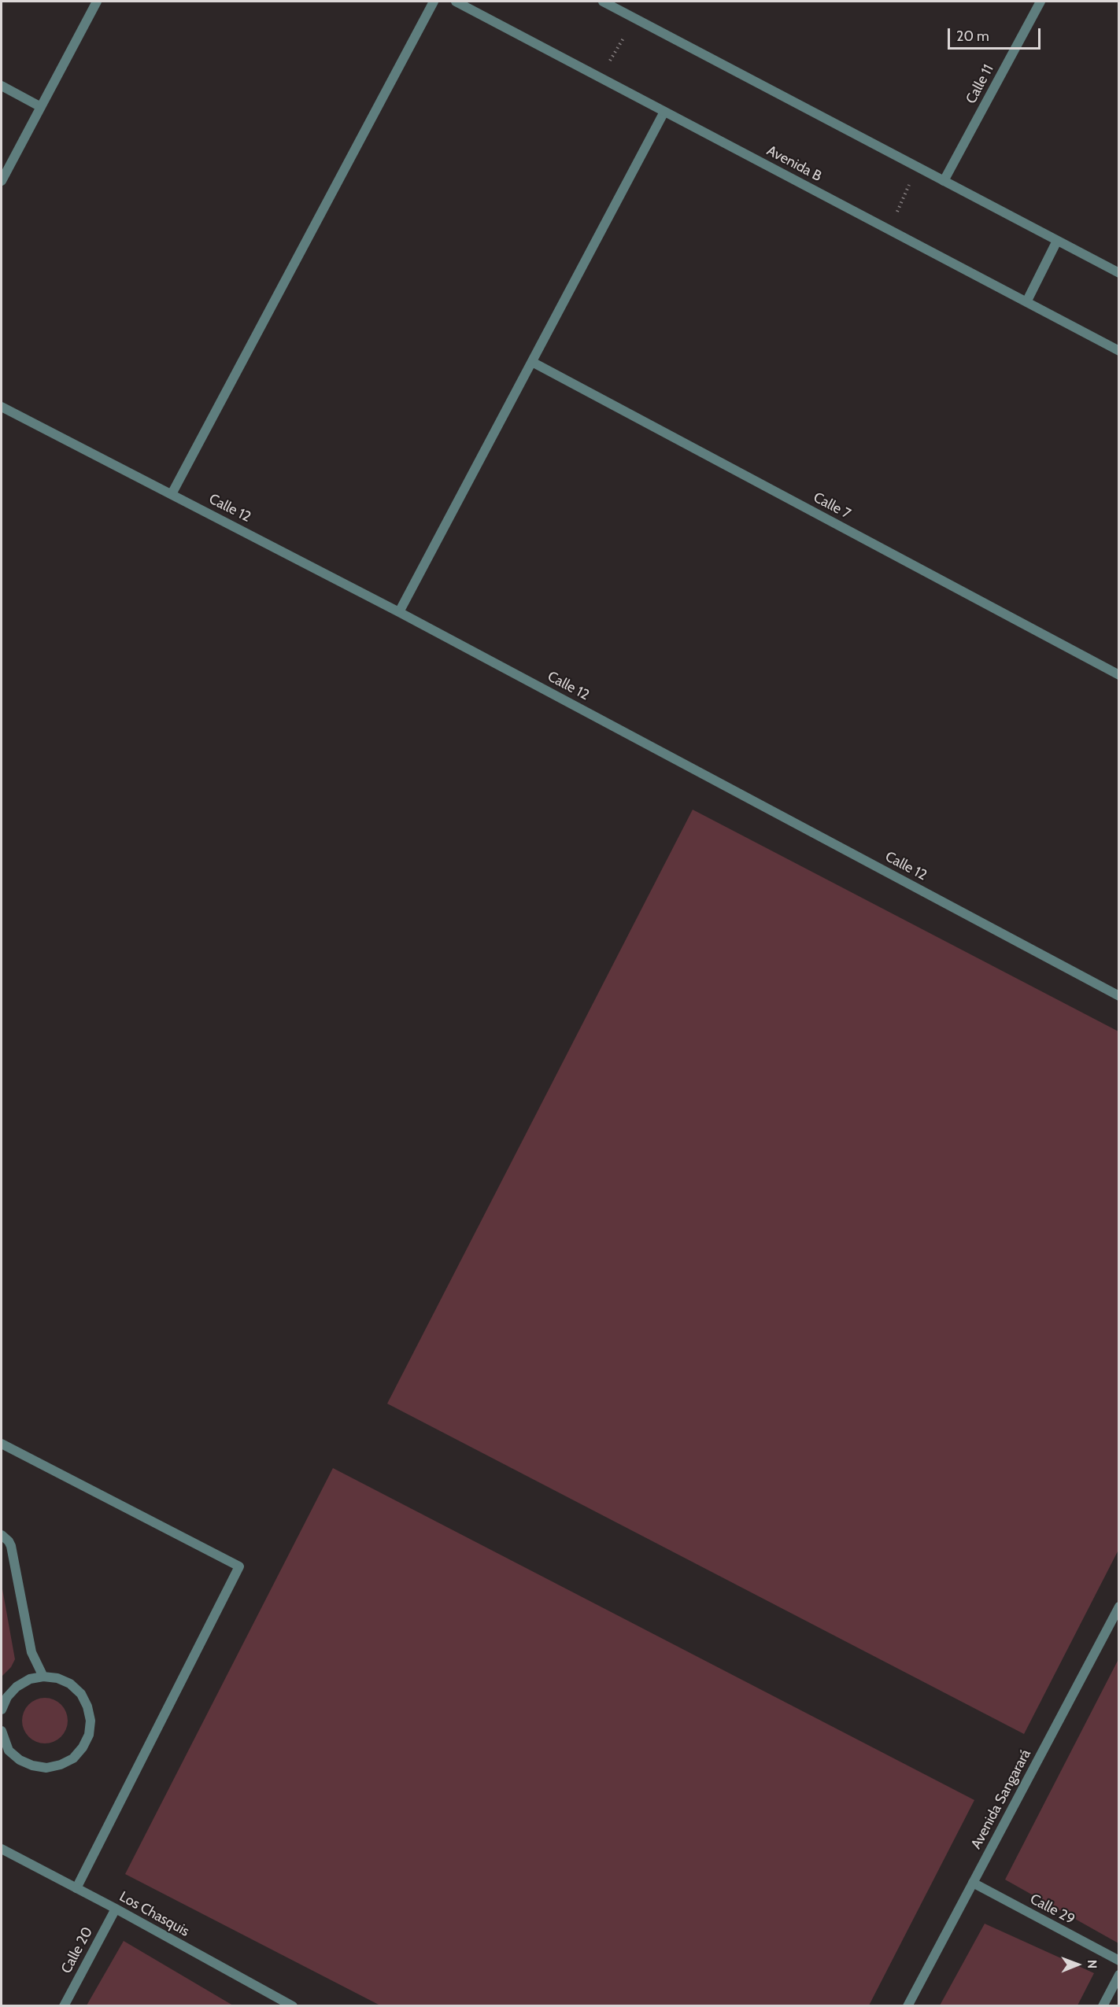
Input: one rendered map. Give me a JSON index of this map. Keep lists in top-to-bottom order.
{
  "streets": {
    "street": [
      "Calle 11",
      "Avenida B",
      "Calle 7",
      "Calle 12",
      "Avenida Sangarará",
      "Calle 29",
      "Los Chasquis",
      "Calle 20"
    ]
  },
  "crossings": [
    ["Avenida Sangarará", "Calle 29"],
    ["Los Chasquis", "Calle 20"]
  ],
  "scale_bar": "20 m",
  "north": "right"
}
